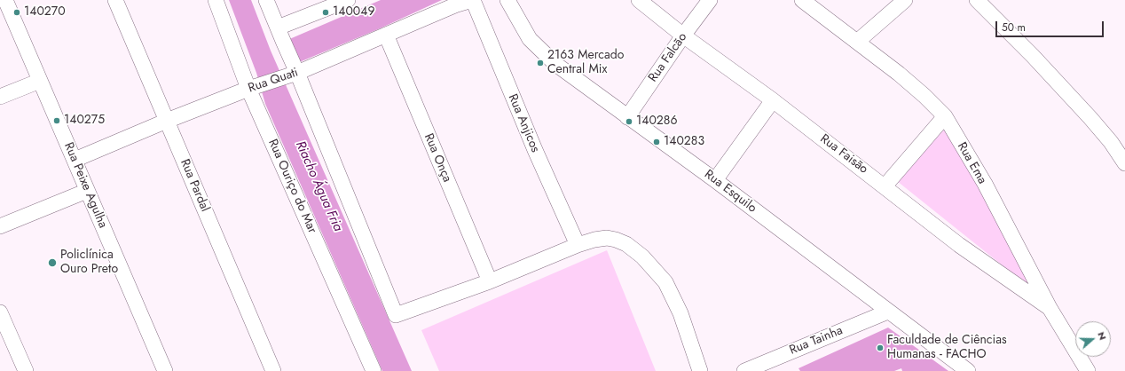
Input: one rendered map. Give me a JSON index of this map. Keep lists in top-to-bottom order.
{
  "streets": {
    "street": [
      "Rua Falcão",
      "Rua Quati",
      "Rua Anjicos",
      "Rua Faisão",
      "Rua Onça",
      "Rua Ema",
      "Rua Peixe Agulha",
      "Rua Pardal",
      "Rua Ouriço do Mar",
      "Rua Esquilo",
      "Rua Tainha"
    ]
  },
  "crossings": [
    ["Rua Falcão", "Rua Faisão"],
    ["Rua Falcão", "Rua Esquilo"],
    ["Rua Quati", "Rua Anjicos"],
    ["Rua Quati", "Rua Onça"],
    ["Rua Quati", "Rua Peixe Agulha"],
    ["Rua Quati", "Rua Pardal"],
    ["Rua Quati", "Rua Ouriço do Mar"],
    ["Rua Faisão", "Rua Ema"],
    ["Rua Esquilo", "Rua Tainha"]
  ],
  "water": ["Riacho Água Fria"],
  "places": [
    "140270",
    "140049",
    "2163 Mercado Central Mix",
    "140275",
    "140286",
    "140283",
    "Policlínica Ouro Preto",
    "Faculdade de Ciências Humanas - FACHO"
  ],
  "scale_bar": "50 m",
  "north": "right"
}
